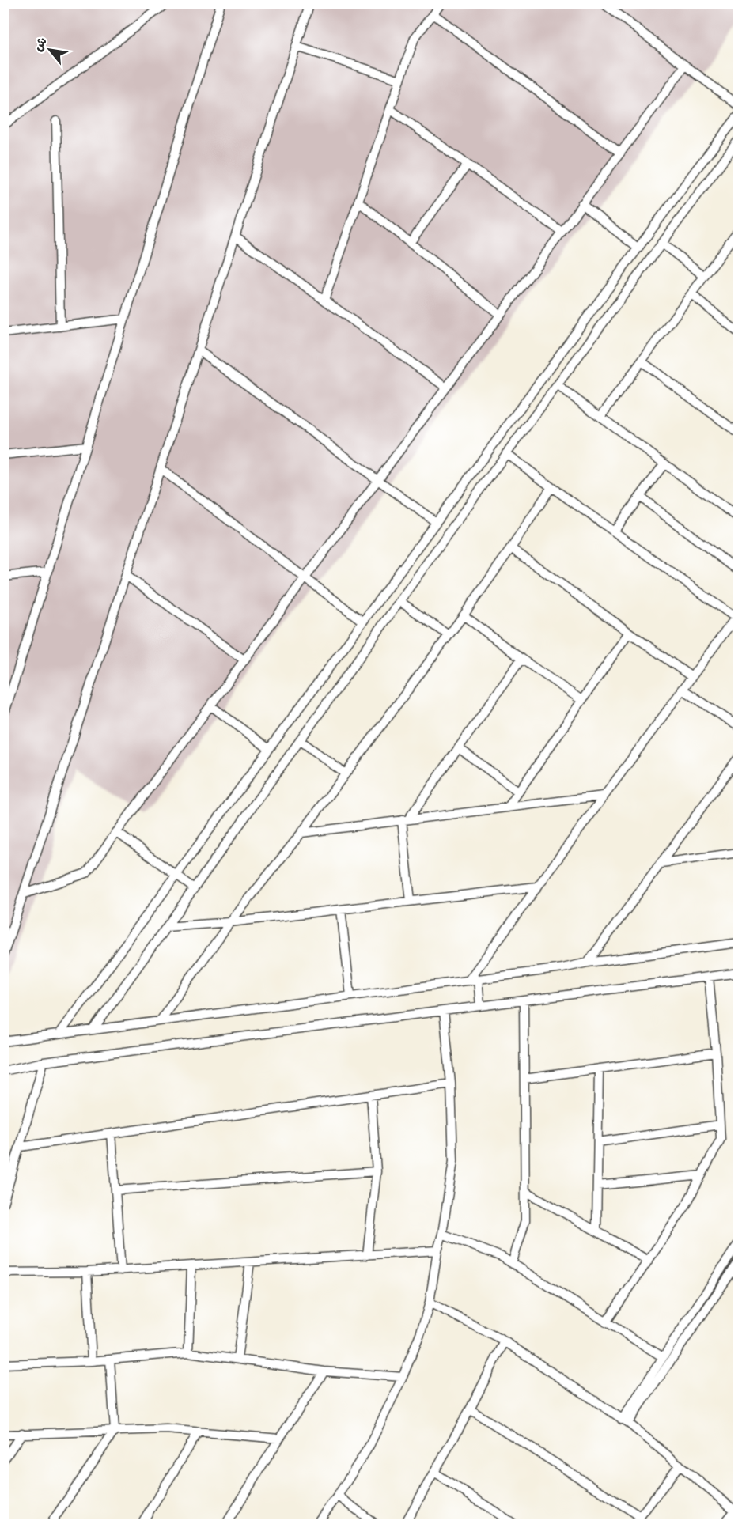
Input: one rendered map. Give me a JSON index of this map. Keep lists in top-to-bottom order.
{
  "north": "top left"
}
